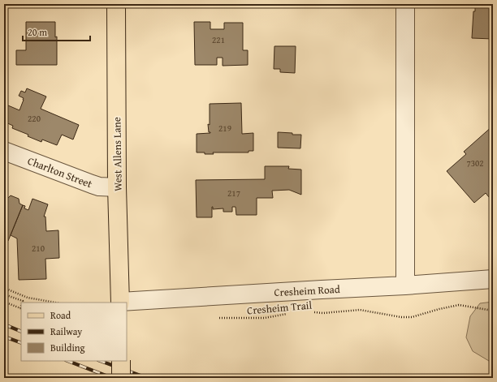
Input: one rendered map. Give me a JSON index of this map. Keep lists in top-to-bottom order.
{
  "streets": {
    "main road": ["West Allens Lane"],
    "street": ["Charlton Street", "Cresheim Road"],
    "path": ["Cresheim Trail"]
  },
  "crossings": [
    ["West Allens Lane", "Charlton Street"],
    ["West Allens Lane", "Cresheim Road"]
  ],
  "house_numbers": [
    "221",
    "220",
    "219",
    "7302",
    "217",
    "210"
  ],
  "legend": ["Road", "Railway", "Building"],
  "scale_bar": "20 m"
}
